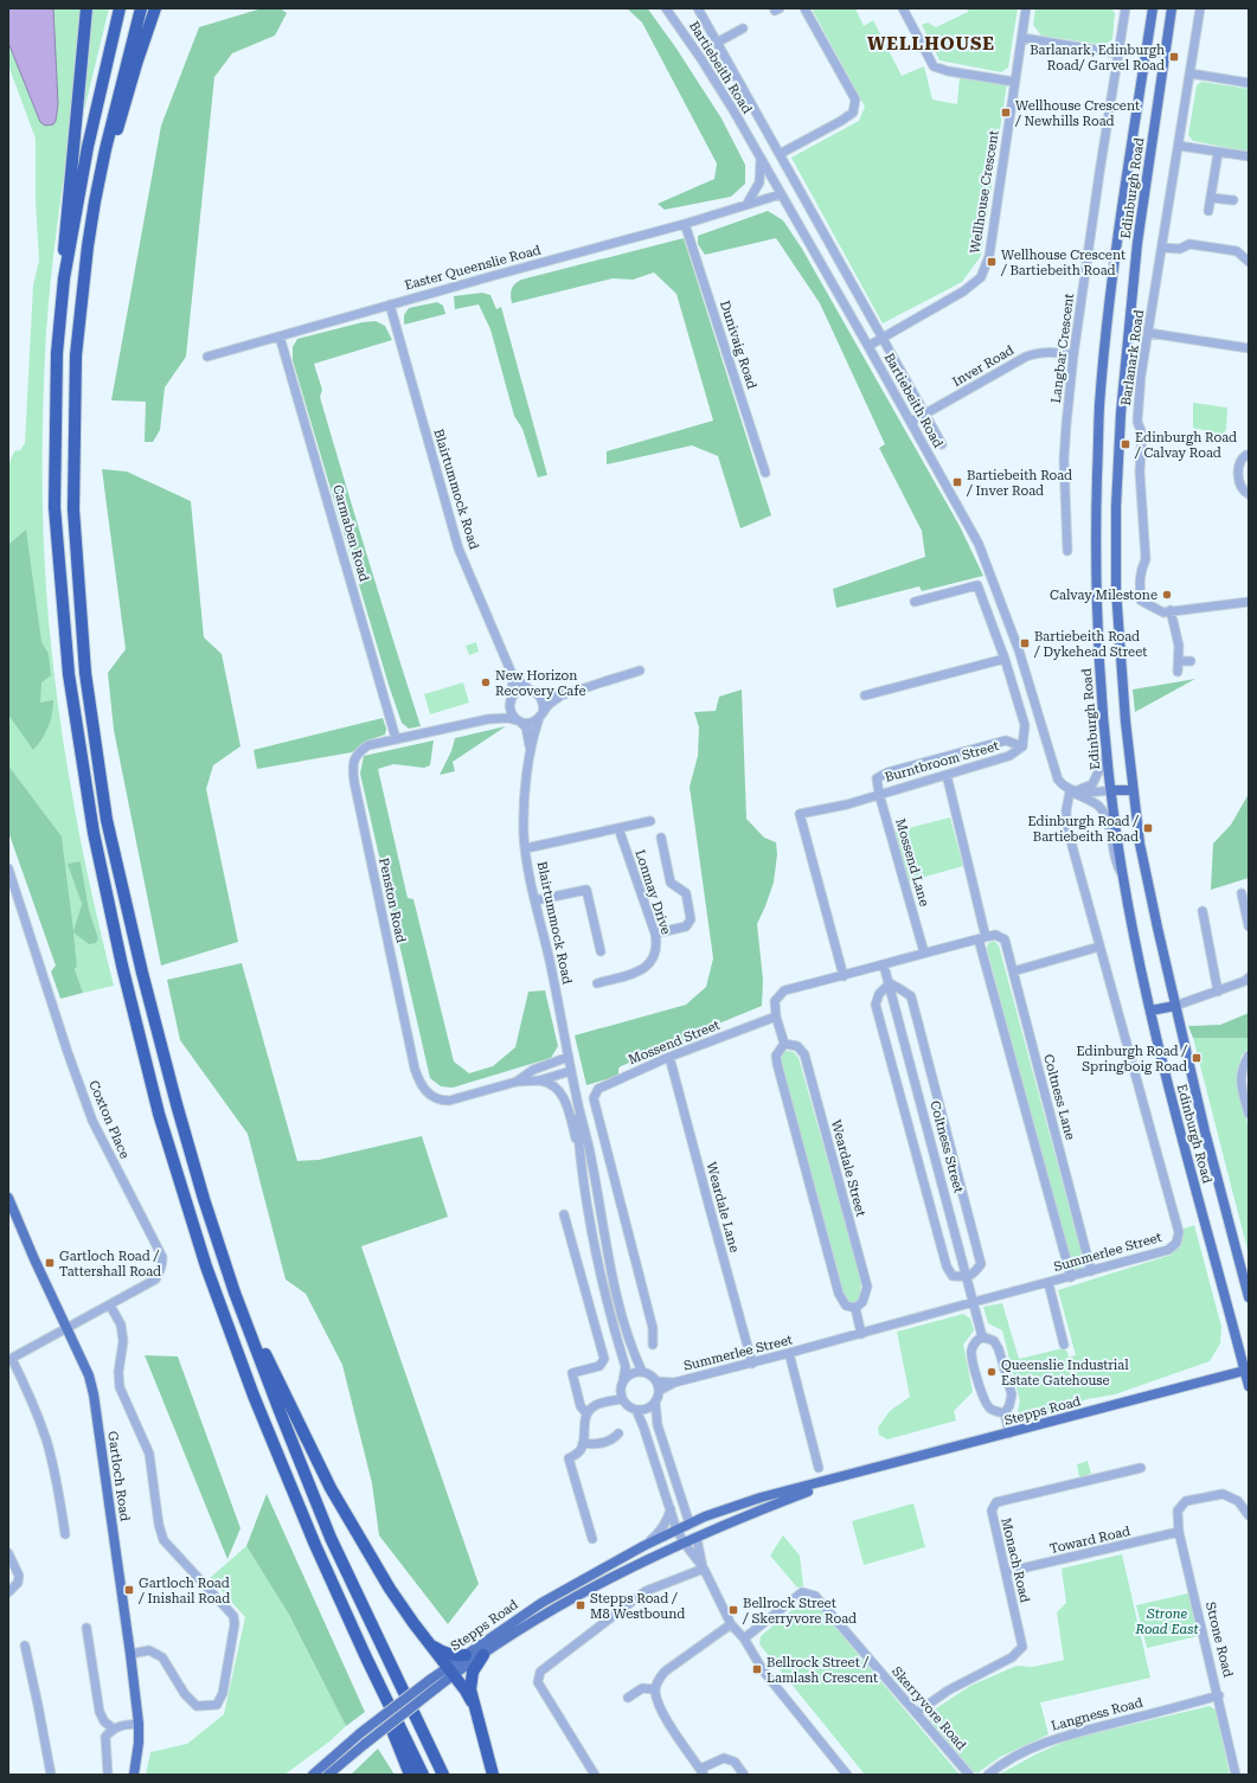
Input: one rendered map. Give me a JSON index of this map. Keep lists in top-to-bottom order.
{
  "streets": {
    "main road": ["Edinburgh Road", "Stepps Road", "Gartloch Road"],
    "street": [
      "Bartiebeith Road",
      "Wellhouse Crescent",
      "Easter Queenslie Road",
      "Dunivaig Road",
      "Langbar Crescent",
      "Barlanark Road",
      "Inver Road",
      "Blairtummock Road",
      "Carmaben Road",
      "Burntbroom Street",
      "Mossend Lane",
      "Lonmay Drive",
      "Penston Road",
      "Mossend Street",
      "Coltness Lane",
      "Coxton Place",
      "Coltness Street",
      "Weardale Street",
      "Weardale Lane",
      "Summerlee Street",
      "Toward Road",
      "Monach Road",
      "Strone Road",
      "Skerryvore Road",
      "Langness Road"
    ]
  },
  "crossings": [
    ["Bartiebeith Road", "Edinburgh Road"],
    ["Bartiebeith Road", "Wellhouse Crescent"],
    ["Bartiebeith Road", "Easter Queenslie Road"],
    ["Bartiebeith Road", "Inver Road"],
    ["Bartiebeith Road", "Summerlee Street"],
    ["Edinburgh Road", "Stepps Road"],
    ["Easter Queenslie Road", "Dunivaig Road"],
    ["Easter Queenslie Road", "Blairtummock Road"],
    ["Easter Queenslie Road", "Carmaben Road"],
    ["Langbar Crescent", "Inver Road"],
    ["Blairtummock Road", "Penston Road"],
    ["Carmaben Road", "Penston Road"],
    ["Burntbroom Street", "Mossend Lane"],
    ["Mossend Street", "Weardale Lane"],
    ["Coltness Lane", "Summerlee Street"],
    ["Coxton Place", "Gartloch Road"],
    ["Coltness Street", "Summerlee Street"],
    ["Weardale Lane", "Summerlee Street"],
    ["Toward Road", "Monach Road"],
    ["Toward Road", "Strone Road"],
    ["Monach Road", "Skerryvore Road"],
    ["Strone Road", "Langness Road"]
  ],
  "districts": ["WELLHOUSE"],
  "parks": ["Strone Road East"],
  "places": {
    "transit": [
      "Barlanark, Edinburgh Road/ Garvel Road",
      "Wellhouse Crescent / Newhills Road",
      "Wellhouse Crescent / Bartiebeith Road",
      "Edinburgh Road / Calvay Road",
      "Bartiebeith Road / Inver Road",
      "Bartiebeith Road / Dykehead Street",
      "Edinburgh Road / Bartiebeith Road",
      "Edinburgh Road / Springboig Road",
      "Gartloch Road / Tattershall Road",
      "Gartloch Road / Inishail Road",
      "Stepps Road / M8 Westbound",
      "Bellrock Street / Skerryvore Road",
      "Bellrock Street / Lamlash Crescent"
    ],
    "other": ["Calvay Milestone", "New Horizon Recovery Cafe", "Queenslie Industrial Estate Gatehouse"]
  }
}
